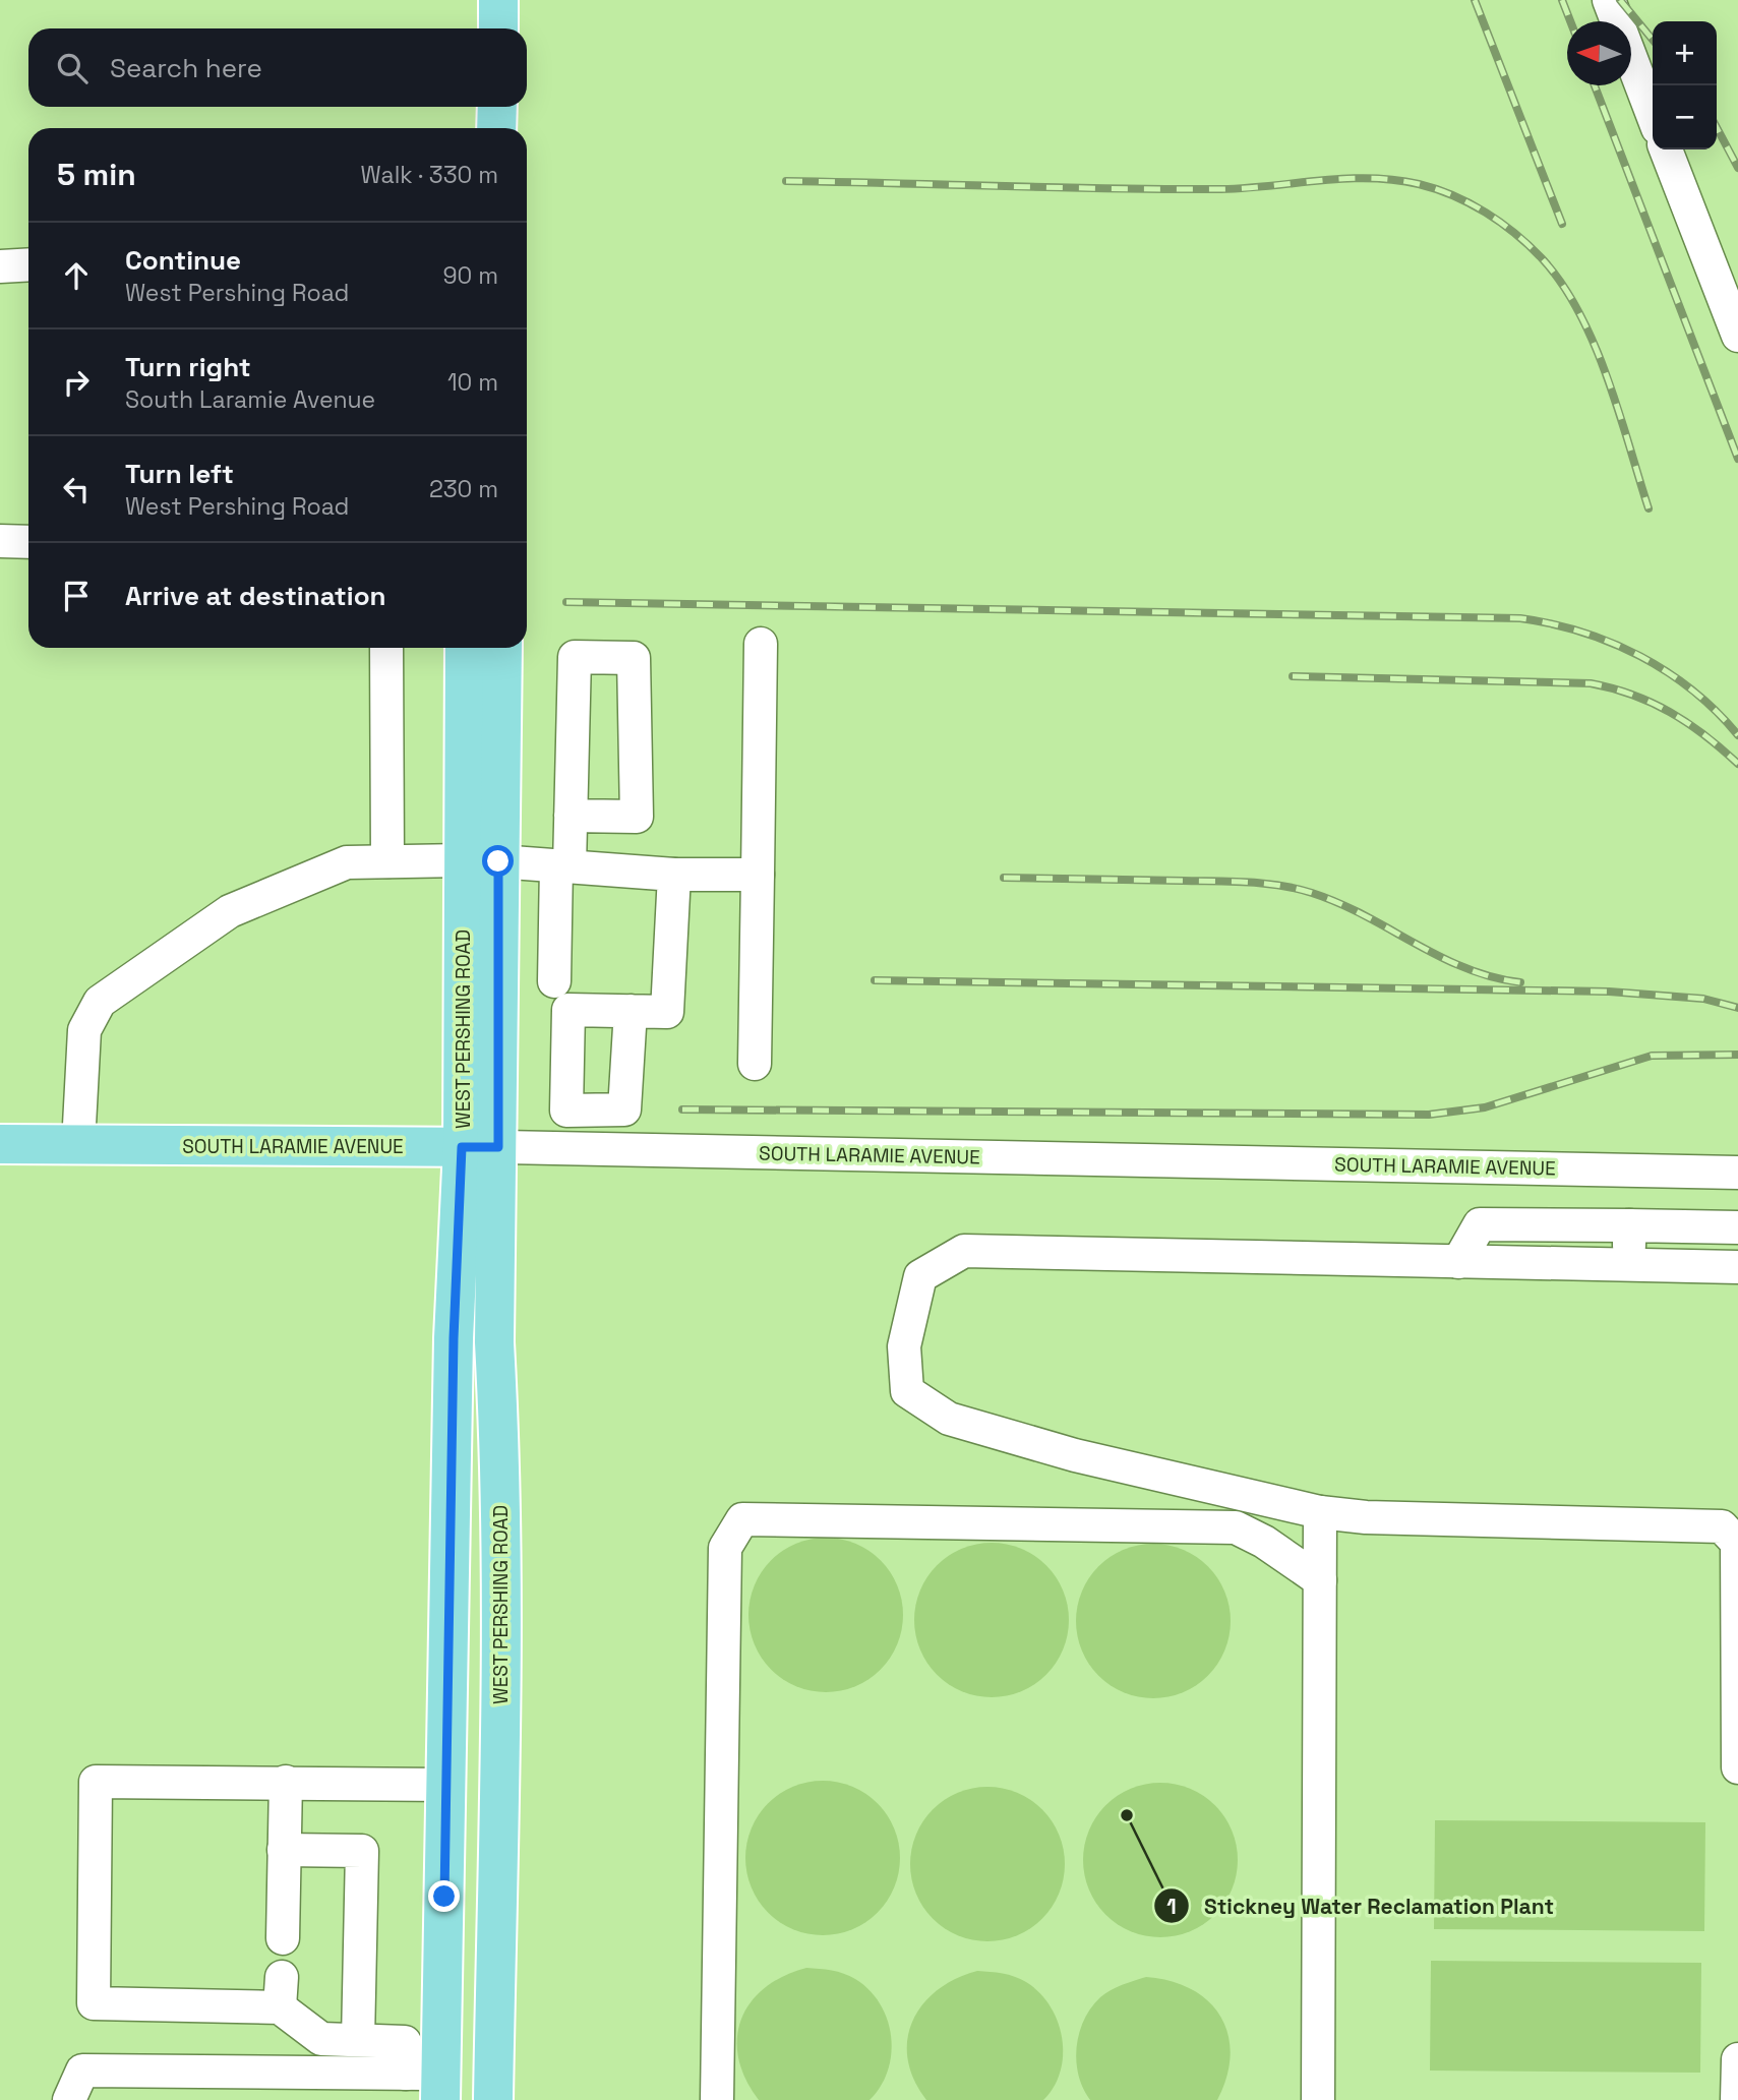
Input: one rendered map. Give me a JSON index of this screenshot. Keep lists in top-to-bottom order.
{
  "streets": {
    "main road": ["WEST PERSHING ROAD", "SOUTH LARAMIE AVENUE"]
  },
  "crossings": [
    ["WEST PERSHING ROAD", "SOUTH LARAMIE AVENUE"]
  ],
  "places": ["Stickney Water Reclamation Plant"],
  "north": "left",
  "page": {
    "map_buttons": ["+", "−"],
    "search": "Search here",
    "heading": ["5 min", "Walk · 330 m"],
    "list": [
      ["Continue", "West Pershing Road", "90 m"],
      ["Turn right", "South Laramie Avenue", "10 m"],
      ["Turn left", "West Pershing Road", "230 m"],
      "Arrive at destination"
    ]
  }
}
